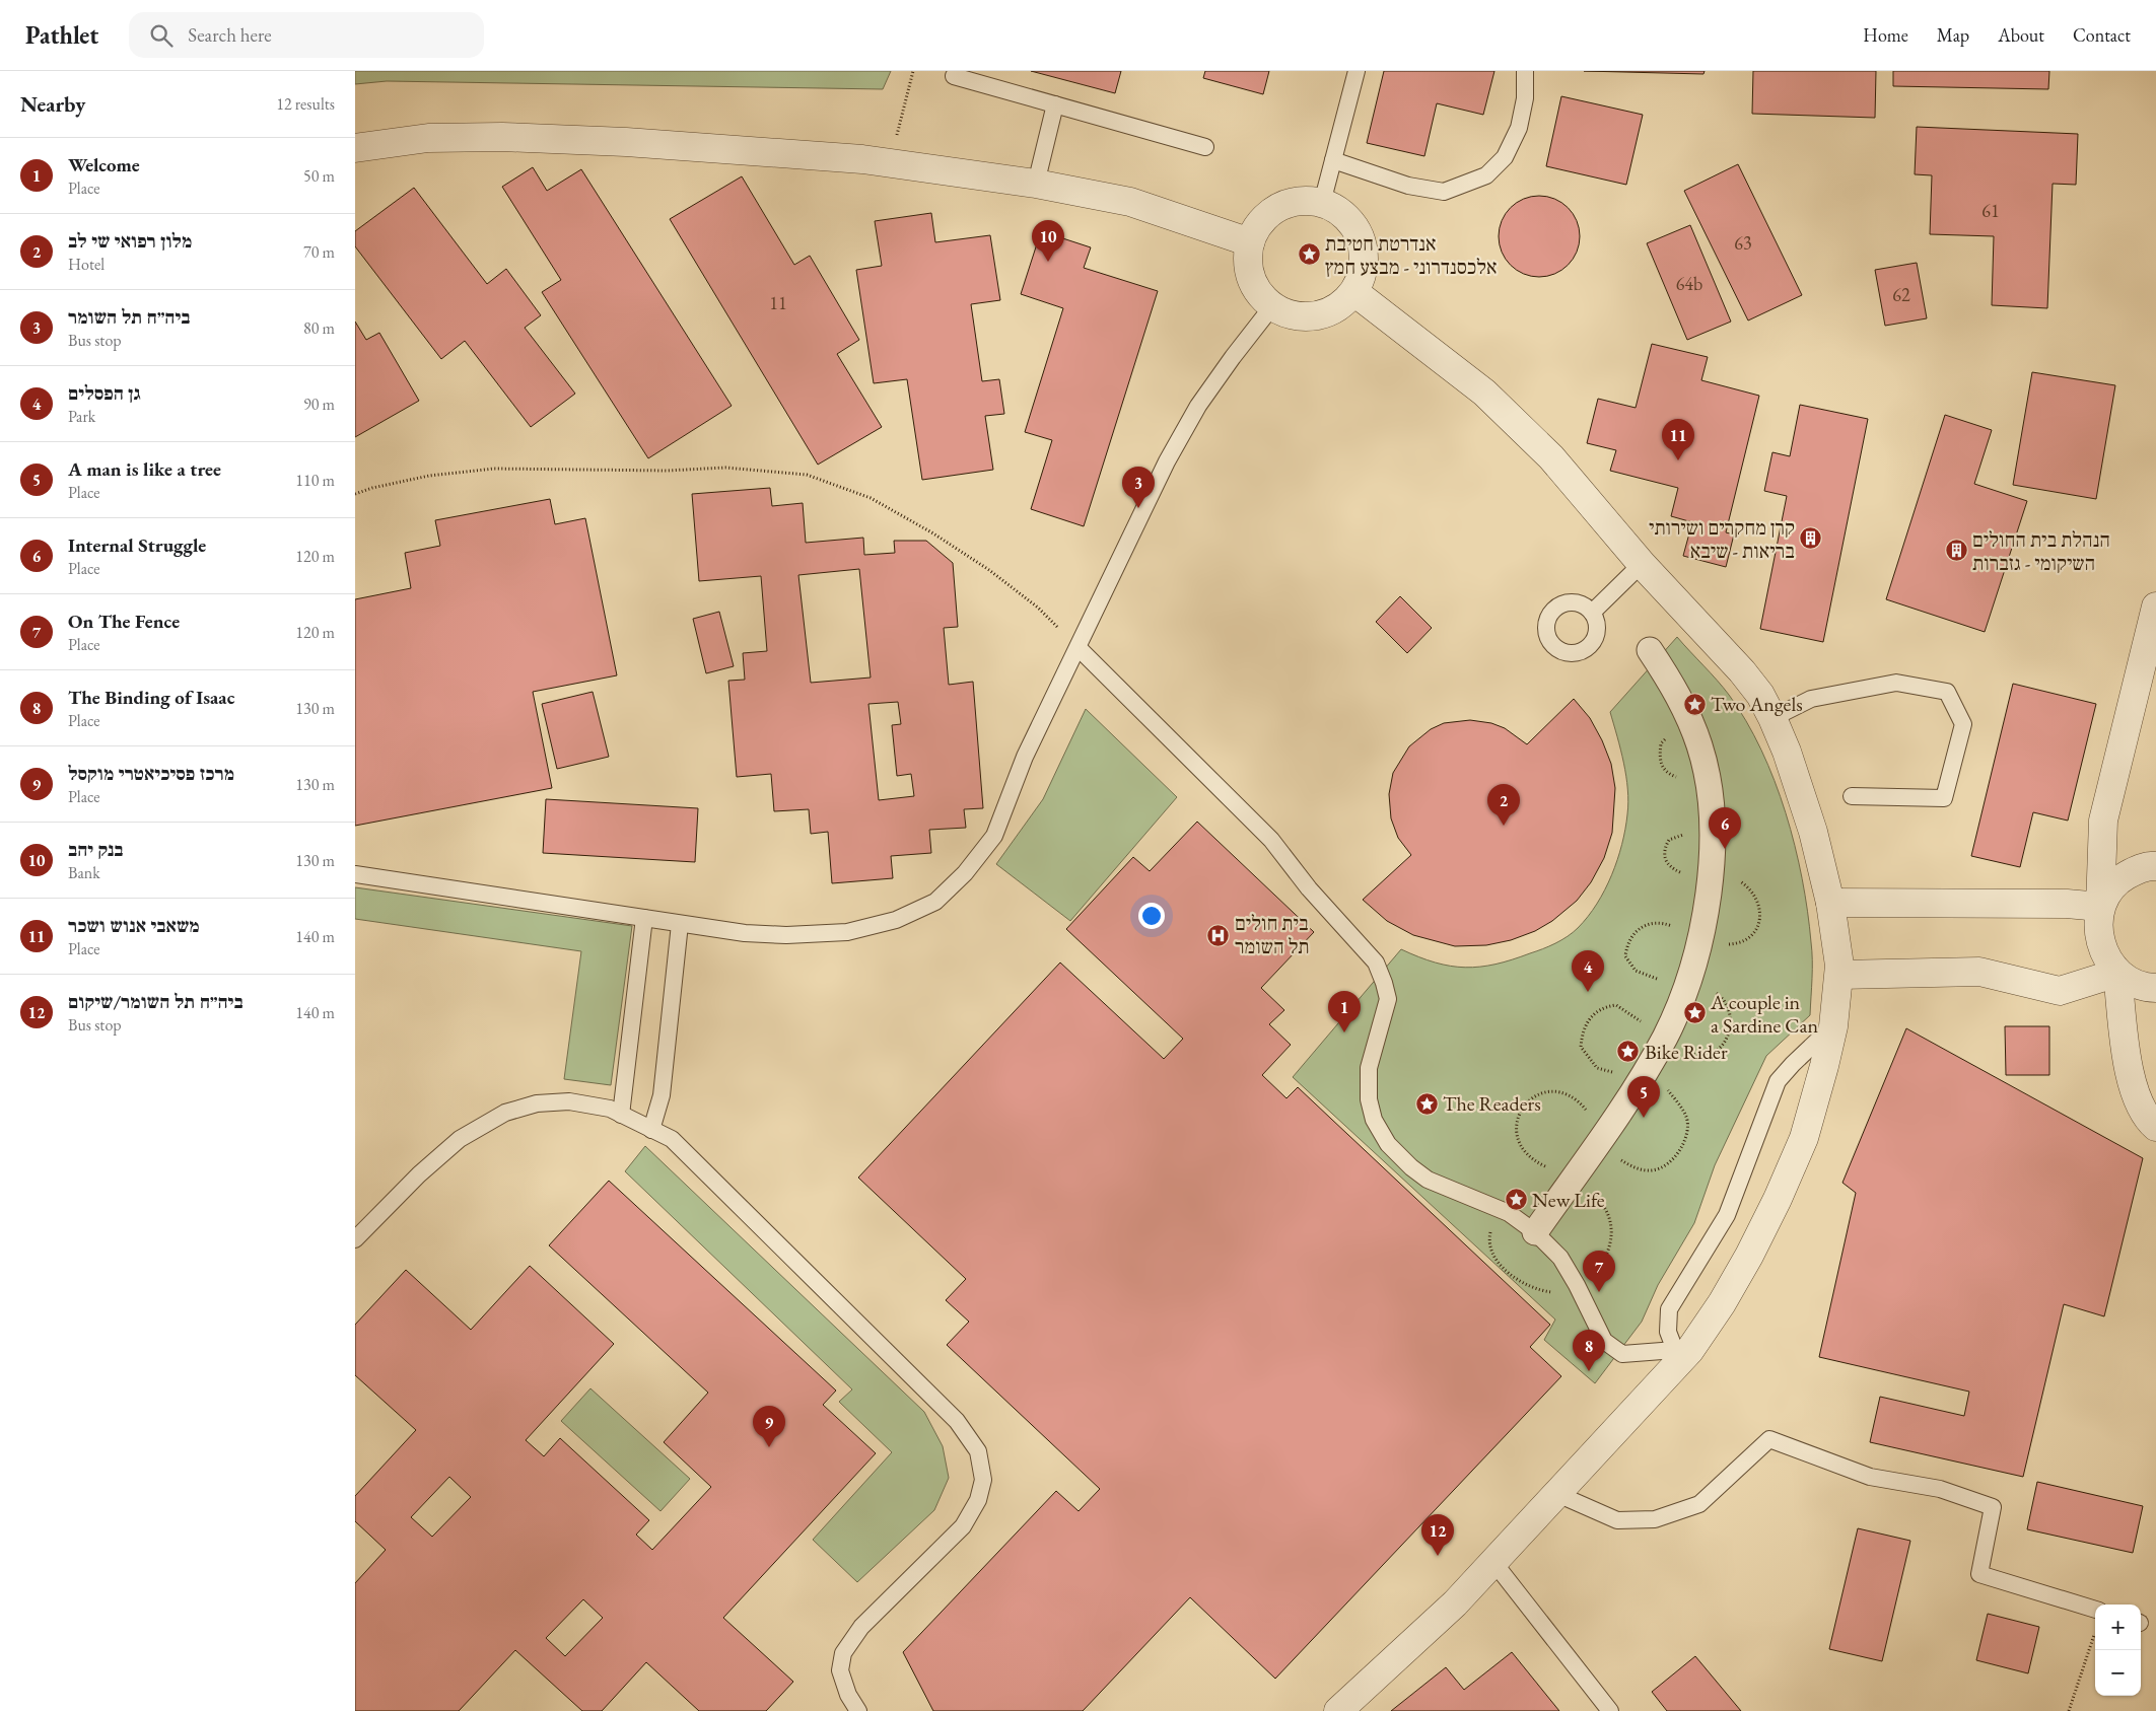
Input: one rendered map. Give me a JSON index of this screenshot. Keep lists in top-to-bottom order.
{
  "places": {
    "place": [
      "אנדרטת חטיבת אלכסנדרוני - מבצע חמץ",
      "Two Angels",
      "A couple in a Sardine Can",
      "Bike Rider",
      "The Readers",
      "New Life"
    ],
    "building": ["קרן מחקרים ושירותי בריאות - שיבא", "הנהלת בית החולים השיקומי - גזברות"],
    "hospital": ["בית חולים תל השומר"]
  },
  "house_numbers": [
    "61",
    "63",
    "64b",
    "62",
    "11"
  ],
  "page": {
    "header": "Pathlet",
    "search": "Search here",
    "nav": [
      "Home",
      "Map",
      "About",
      "Contact"
    ],
    "heading": ["Nearby", "12 results"],
    "list": [
      {
        "mark": "1",
        "name": "Welcome",
        "note": "Place",
        "value": "50 m"
      },
      {
        "mark": "2",
        "name": "מלון רפואי שי לב",
        "note": "Hotel",
        "value": "70 m"
      },
      {
        "mark": "3",
        "name": "ביה״ח תל השומר",
        "note": "Bus stop",
        "value": "80 m"
      },
      {
        "mark": "4",
        "name": "גן הפסלים",
        "note": "Park",
        "value": "90 m"
      },
      {
        "mark": "5",
        "name": "A man is like a tree",
        "note": "Place",
        "value": "110 m"
      },
      {
        "mark": "6",
        "name": "Internal Struggle",
        "note": "Place",
        "value": "120 m"
      },
      {
        "mark": "7",
        "name": "On The Fence",
        "note": "Place",
        "value": "120 m"
      },
      {
        "mark": "8",
        "name": "The Binding of Isaac",
        "note": "Place",
        "value": "130 m"
      },
      {
        "mark": "9",
        "name": "מרכז פסיכיאטרי מוקסל",
        "note": "Place",
        "value": "130 m"
      },
      {
        "mark": "10",
        "name": "בנק יהב",
        "note": "Bank",
        "value": "130 m"
      },
      {
        "mark": "11",
        "name": "משאבי אנוש ושכר",
        "note": "Place",
        "value": "140 m"
      },
      {
        "mark": "12",
        "name": "ביה״ח תל השומר/שיקום",
        "note": "Bus stop",
        "value": "140 m"
      }
    ],
    "pins": [
      "10",
      "11",
      "3",
      "2",
      "6",
      "4",
      "1",
      "5",
      "7",
      "8",
      "9",
      "12"
    ],
    "map_buttons": ["+", "−"]
  }
}
